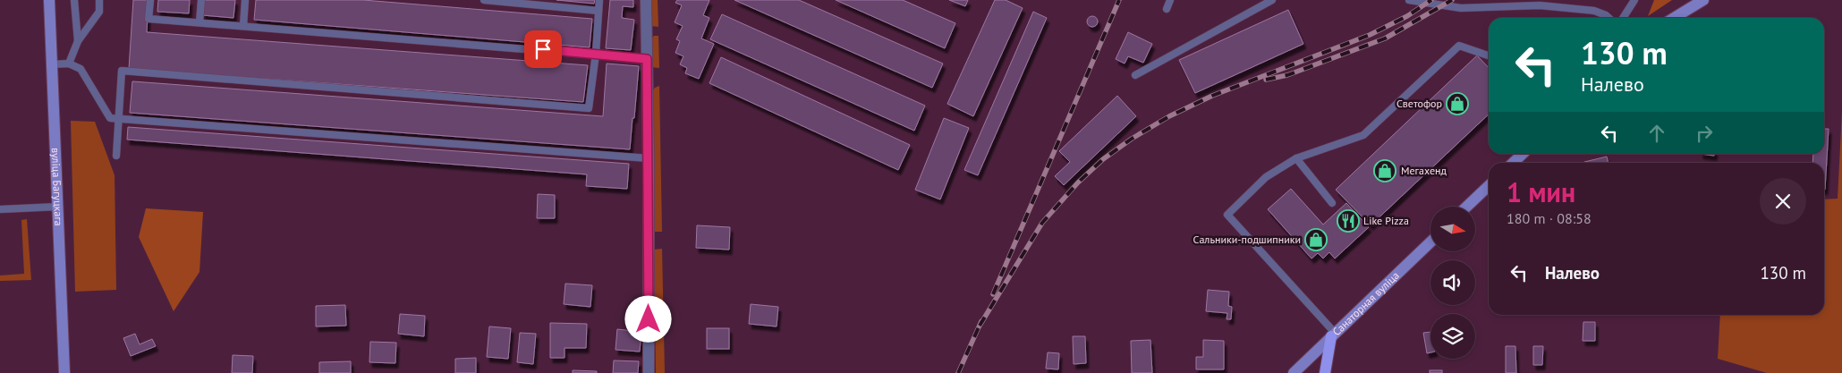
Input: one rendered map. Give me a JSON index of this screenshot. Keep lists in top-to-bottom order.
{
  "streets": {
    "main road": ["вуліца Багуцкага", "Санаторная вуліца"]
  },
  "places": {
    "shop": ["Светофор", "Мегахенд", "Сальники-подшипники"],
    "restaurant": ["Like Pizza"]
  },
  "north": "right",
  "page": {
    "turn": ["130 m", "Налево"],
    "heading": ["1 мин", "180 m · 08:58"],
    "list": [
      {
        "name": "Налево",
        "value": "130 m"
      }
    ]
  }
}
